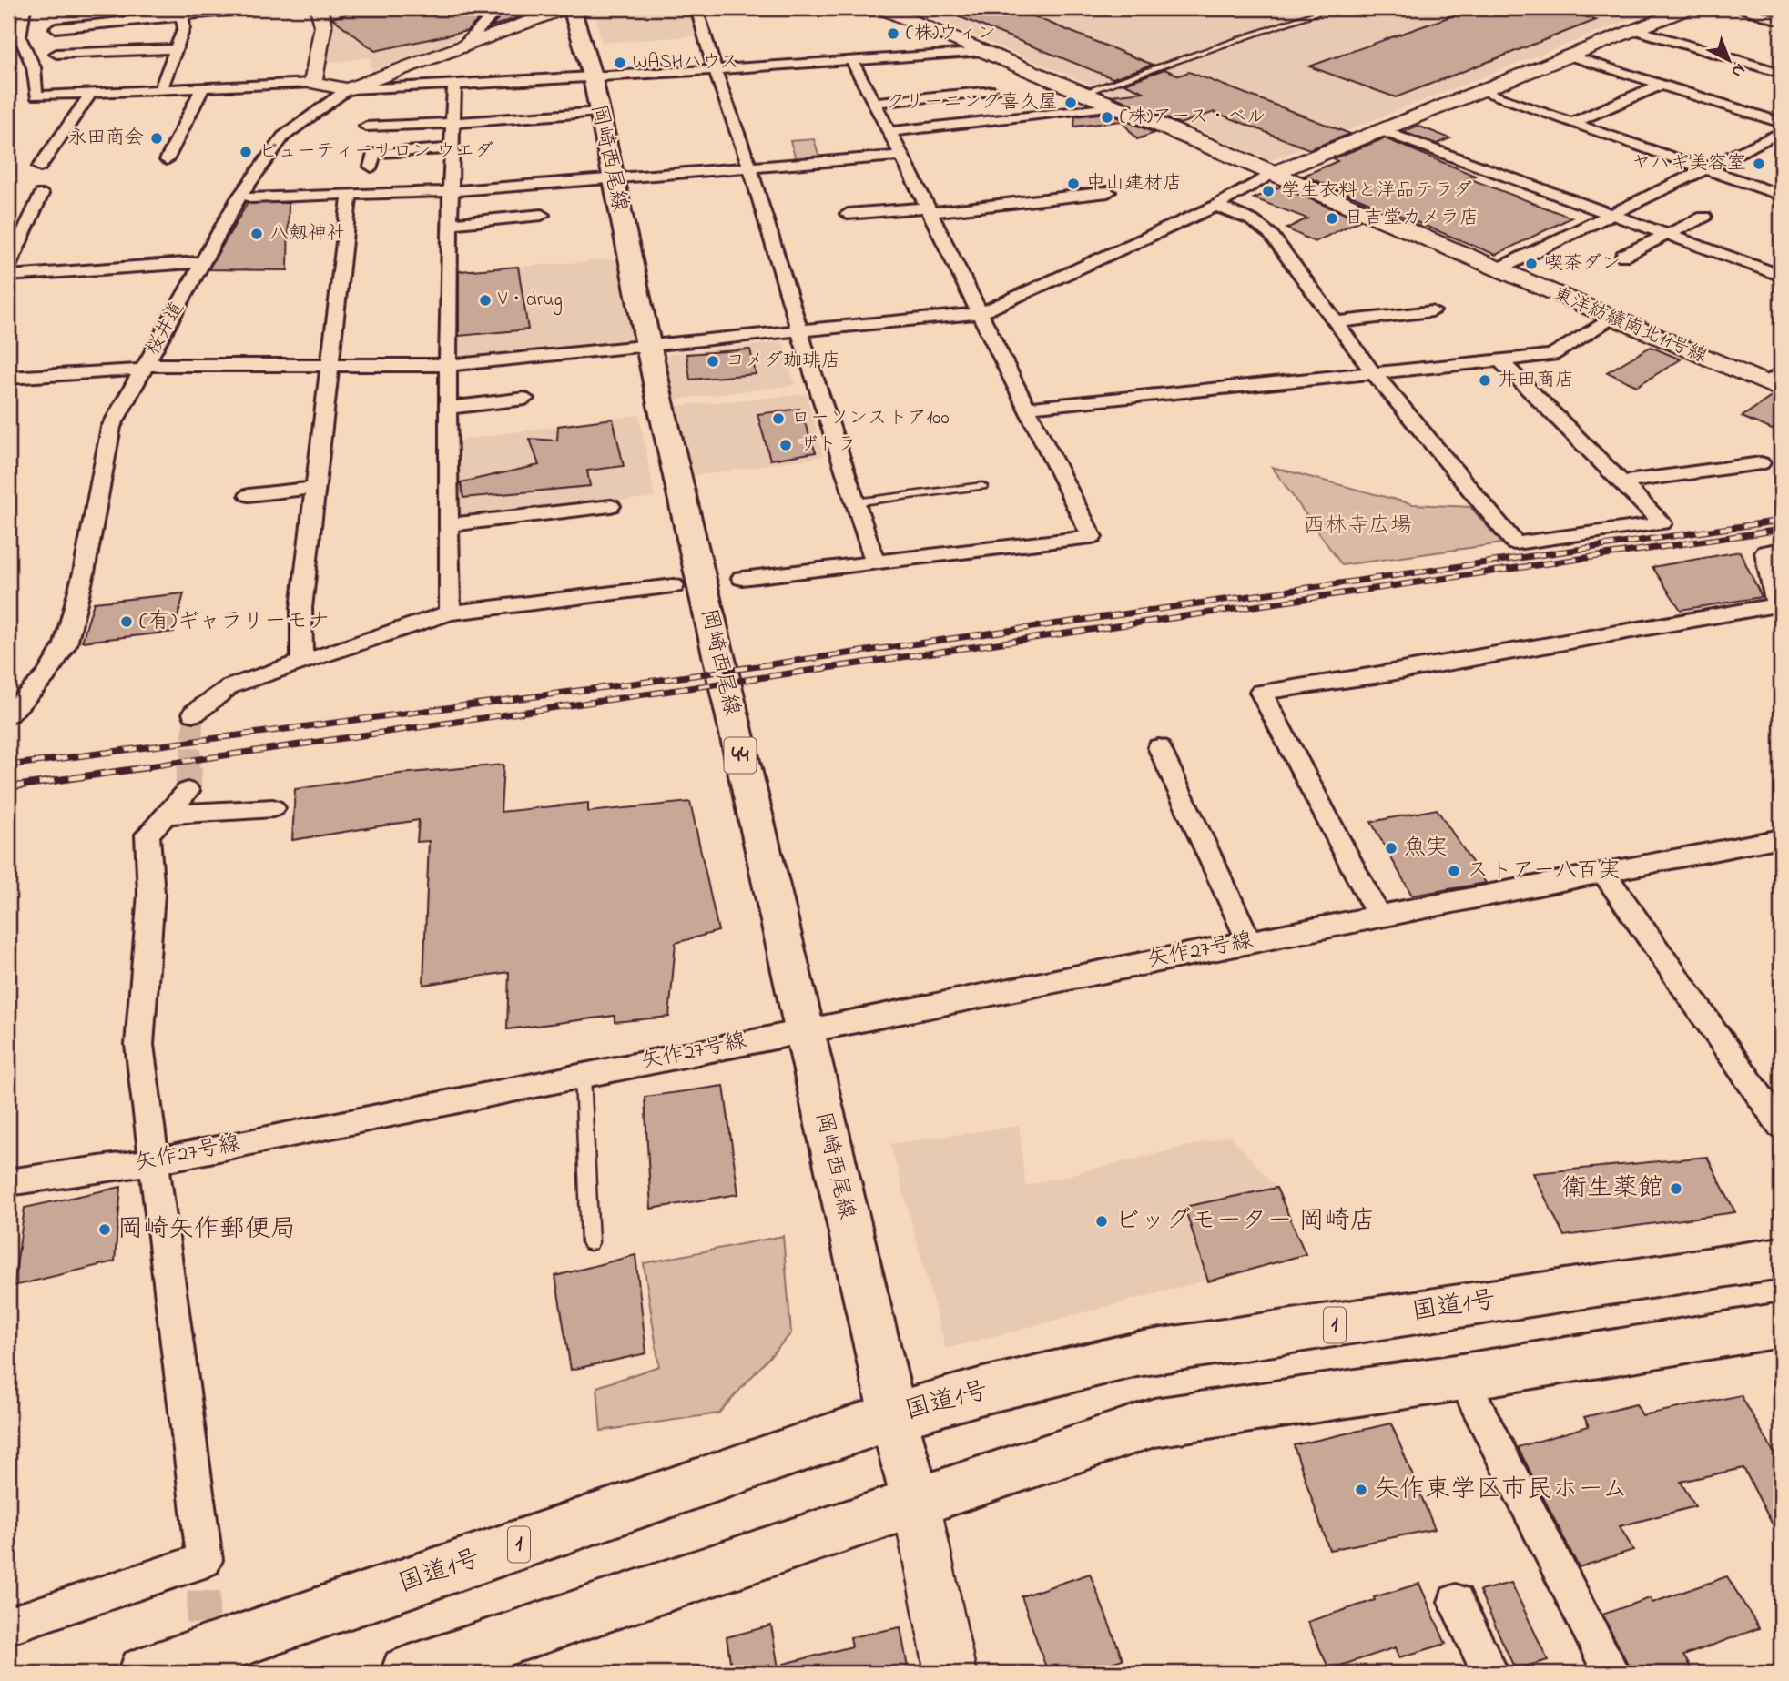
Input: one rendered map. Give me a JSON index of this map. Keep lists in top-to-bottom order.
{
  "streets": {
    "main road": [
      "岡崎西尾線",
      "44",
      "国道1号",
      "1"
    ],
    "street": ["東洋紡績南北11号線", "桜井道", "矢作27号線"]
  },
  "crossings": [
    ["岡崎西尾線", "矢作27号線"],
    ["岡崎西尾線", "国道1号"]
  ],
  "parks": ["西林寺広場"],
  "places": [
    "(株)ウィン",
    "WASHハウス",
    "クリーニング喜久屋",
    "(株)アース・ベル",
    "永田商会",
    "ビューティーサロン ウエダ",
    "ヤハギ美容室",
    "中山建材店",
    "学生衣料と洋品テラダ",
    "日吉堂カメラ店",
    "八剱神社",
    "喫茶ダン",
    "V・drug",
    "コメダ珈琲店",
    "井田商店",
    "ローソンストア100",
    "ザトラ",
    "(有)ギャラリーモナ",
    "魚実",
    "ストアー八百実",
    "衛生薬館",
    "ビッグモーター 岡崎店",
    "岡崎矢作郵便局",
    "矢作東学区市民ホーム"
  ],
  "north": "bottom right"
}
